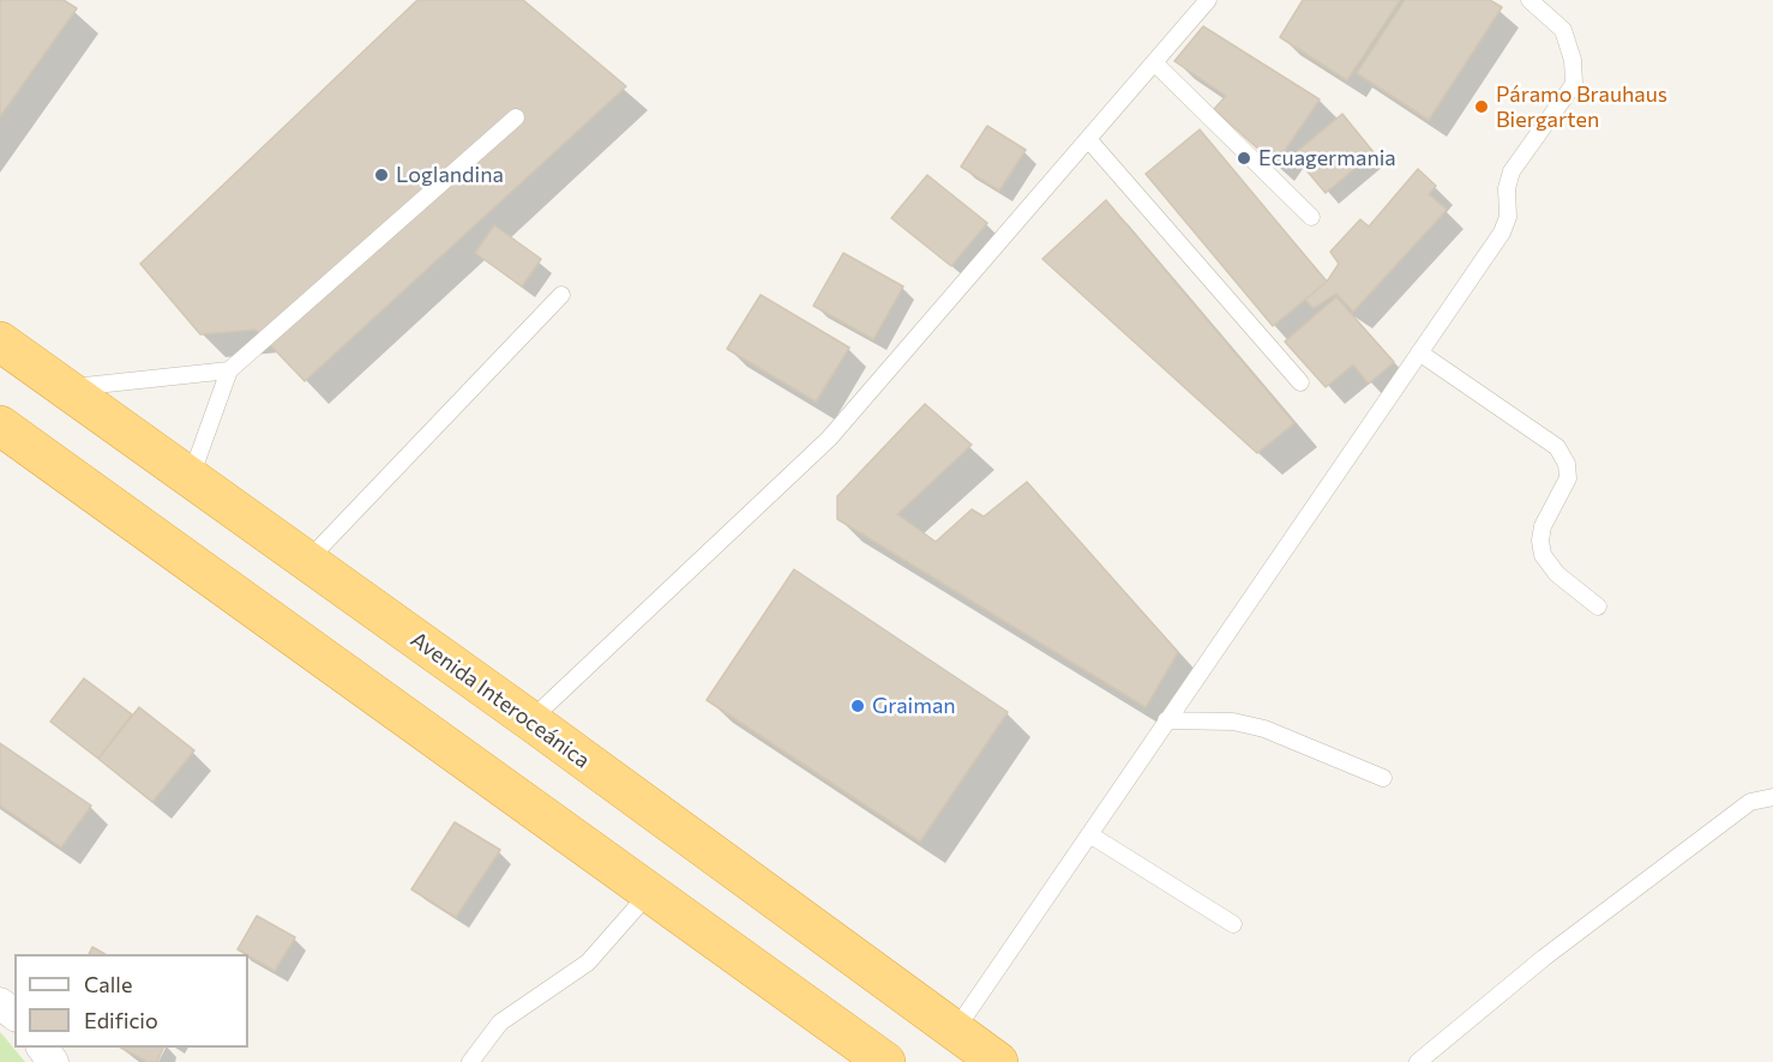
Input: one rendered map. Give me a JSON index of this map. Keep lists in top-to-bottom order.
{
  "streets": {
    "highway": ["Avenida Interoceánica"]
  },
  "places": [
    "Páramo Brauhaus Biergarten",
    "Ecuagermania",
    "Loglandina",
    "Graiman"
  ],
  "legend": ["Calle", "Edificio"]
}
